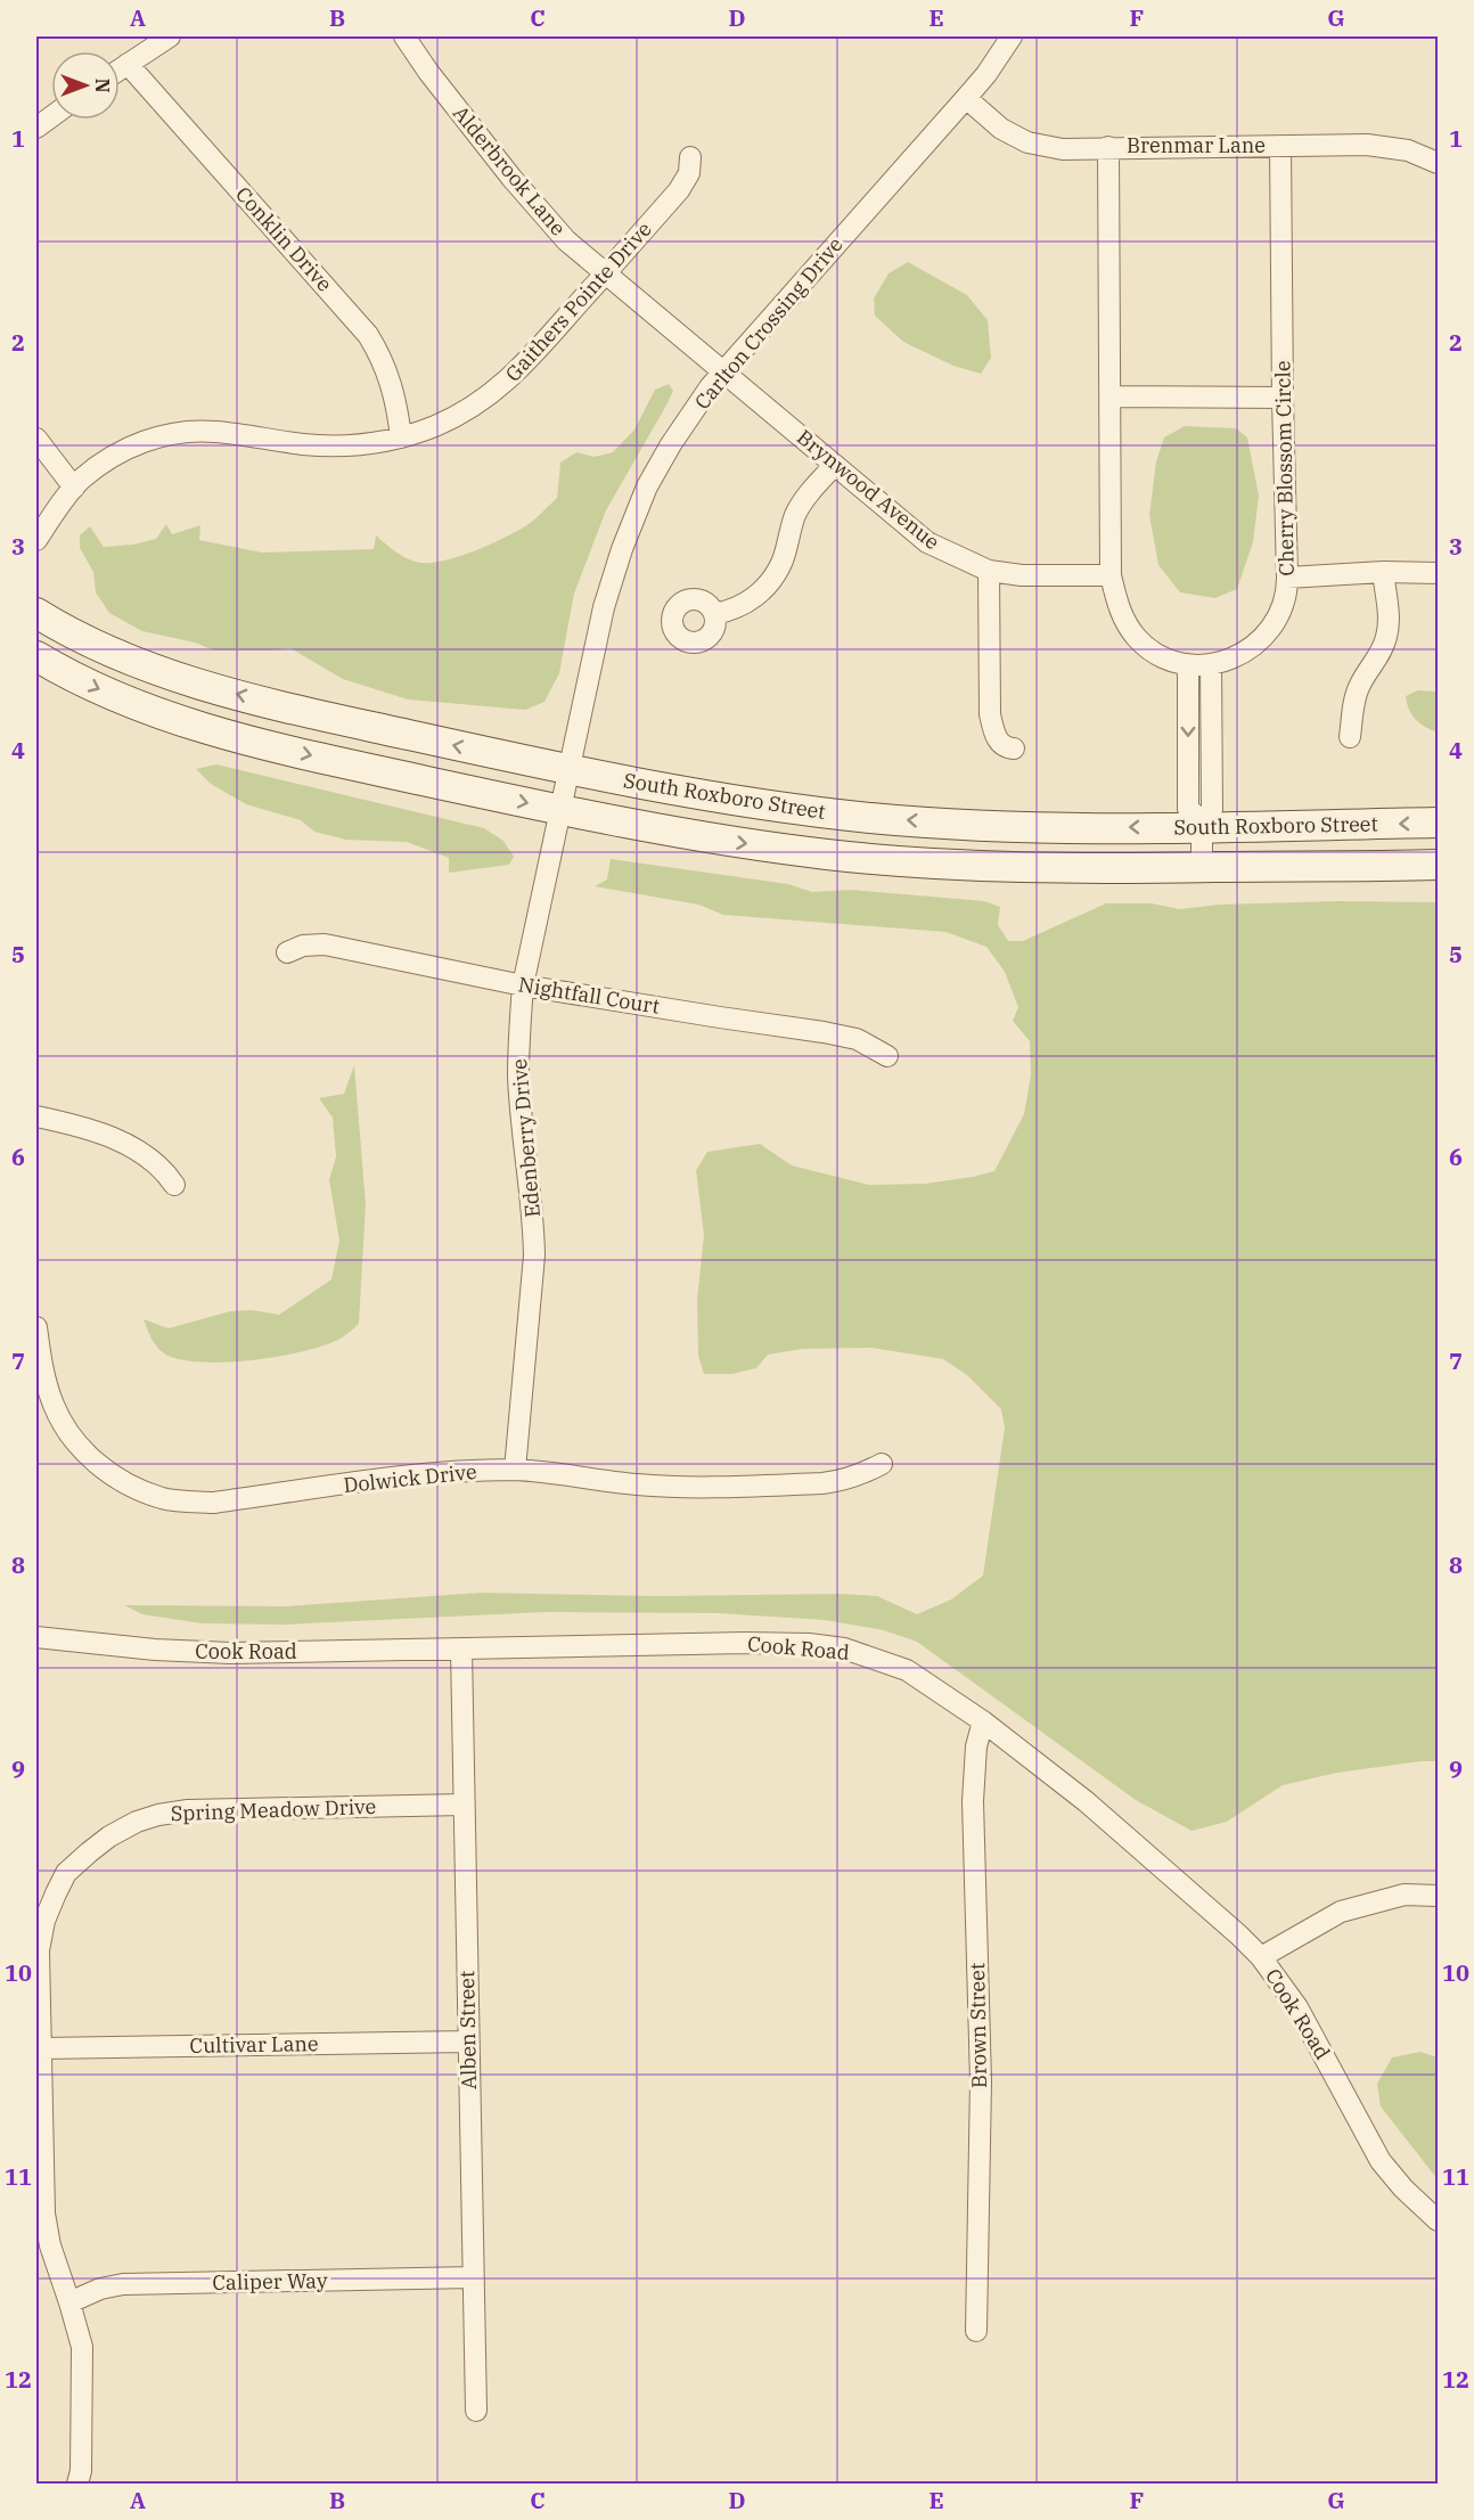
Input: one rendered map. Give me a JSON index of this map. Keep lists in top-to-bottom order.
{
  "streets": {
    "street": [
      "Brenmar Lane",
      "Alderbrook Lane",
      "Conklin Drive",
      "Gaithers Pointe Drive",
      "Carlton Crossing Drive",
      "Cherry Blossom Circle",
      "Brynwood Avenue",
      "South Roxboro Street",
      "Nightfall Court",
      "Edenberry Drive",
      "Dolwick Drive",
      "Cook Road",
      "Spring Meadow Drive",
      "Brown Street",
      "Alben Street",
      "Cultivar Lane",
      "Caliper Way"
    ]
  },
  "crossings": [
    ["Brenmar Lane", "Carlton Crossing Drive"],
    ["Brenmar Lane", "Cherry Blossom Circle"],
    ["Alderbrook Lane", "Gaithers Pointe Drive"],
    ["Alderbrook Lane", "Carlton Crossing Drive"],
    ["Alderbrook Lane", "Brynwood Avenue"],
    ["Conklin Drive", "Gaithers Pointe Drive"],
    ["Carlton Crossing Drive", "Brynwood Avenue"],
    ["Carlton Crossing Drive", "South Roxboro Street"],
    ["Carlton Crossing Drive", "Edenberry Drive"],
    ["Cherry Blossom Circle", "Brynwood Avenue"],
    ["South Roxboro Street", "Edenberry Drive"],
    ["Nightfall Court", "Edenberry Drive"],
    ["Edenberry Drive", "Dolwick Drive"],
    ["Cook Road", "Brown Street"],
    ["Cook Road", "Alben Street"],
    ["Spring Meadow Drive", "Alben Street"],
    ["Spring Meadow Drive", "Cultivar Lane"],
    ["Spring Meadow Drive", "Caliper Way"],
    ["Alben Street", "Cultivar Lane"],
    ["Alben Street", "Caliper Way"]
  ],
  "north": "right",
  "grid": {
    "columns": [
      "A",
      "B",
      "C",
      "D",
      "E",
      "F",
      "G"
    ],
    "rows": [
      "1",
      "2",
      "3",
      "4",
      "5",
      "6",
      "7",
      "8",
      "9",
      "10",
      "11",
      "12"
    ]
  }
}
